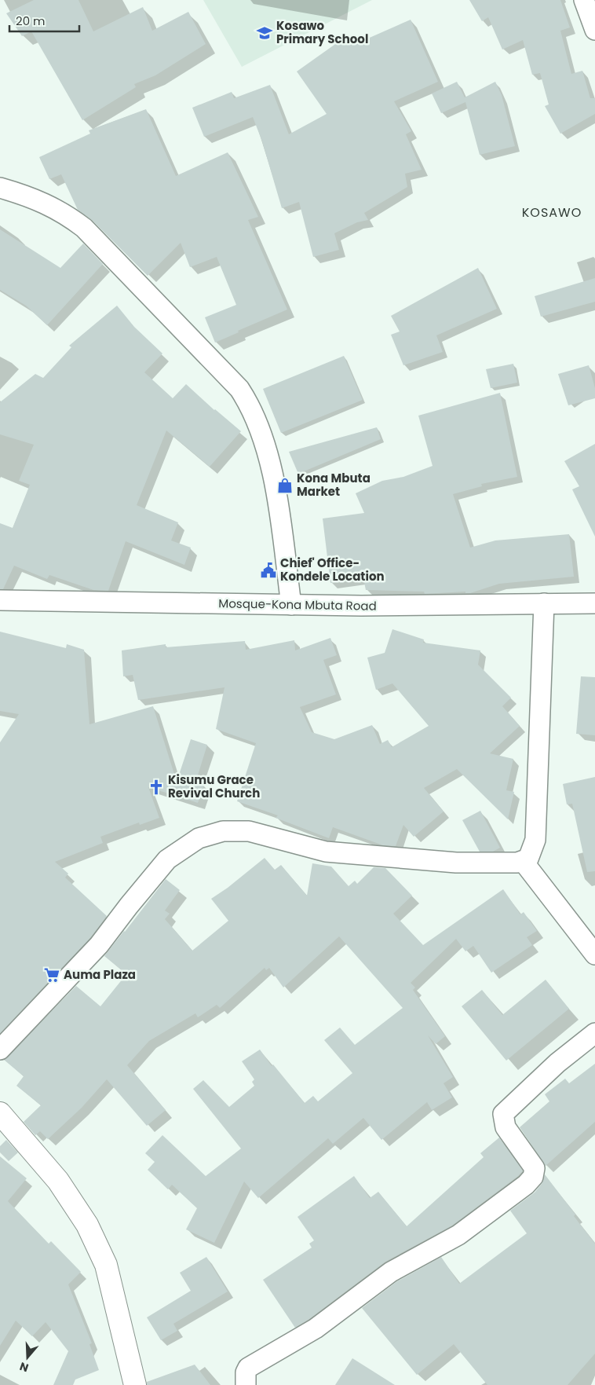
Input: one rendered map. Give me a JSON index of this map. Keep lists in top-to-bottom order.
{
  "streets": {
    "street": ["Mosque-Kona Mbuta Road"]
  },
  "districts": ["KOSAWO"],
  "places": {
    "school or university": ["Kosawo Primary School"],
    "shop": ["Kona Mbuta Market"],
    "public building": ["Chief' Office- Kondele Location"],
    "church": ["Kisumu Grace Revival Church"],
    "supermarket": ["Auma Plaza"]
  },
  "scale_bar": "20 m",
  "north": "bottom"
}
